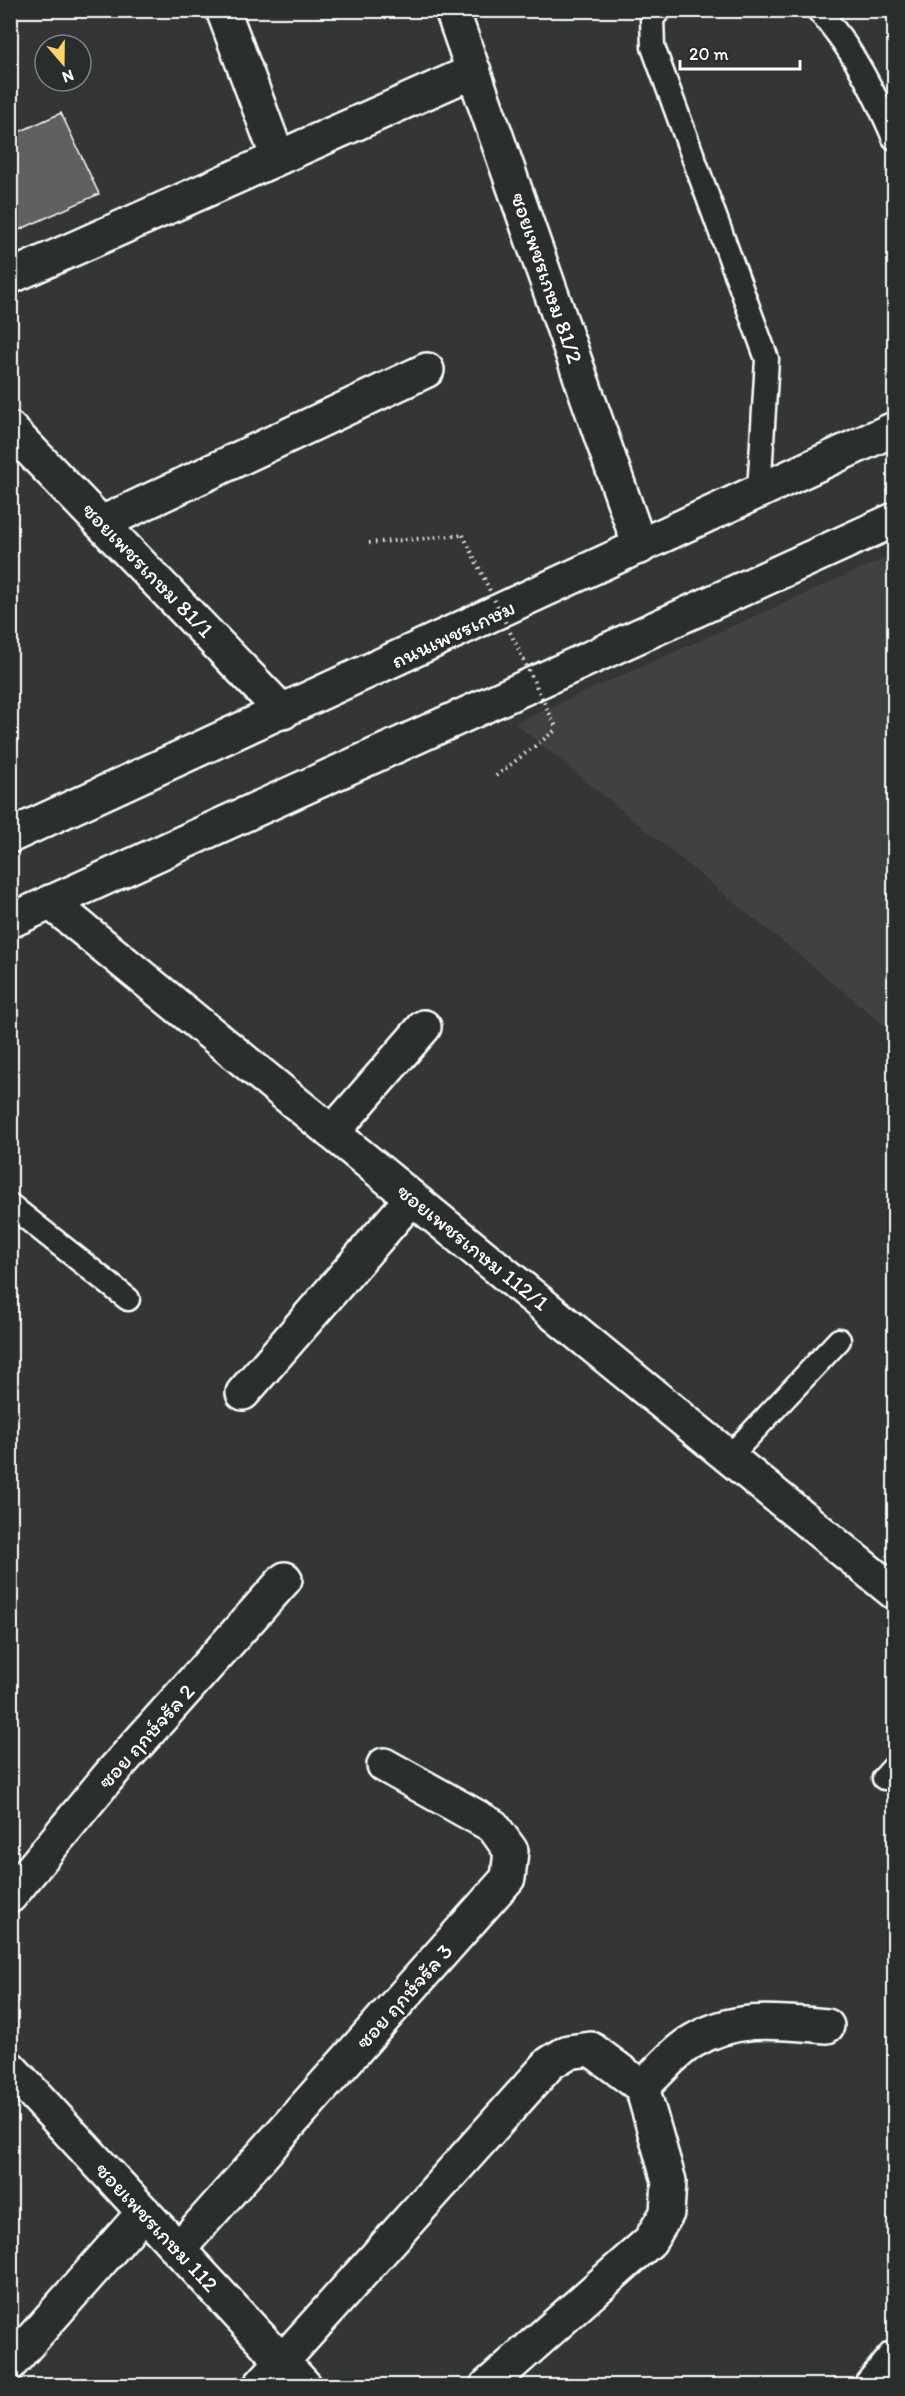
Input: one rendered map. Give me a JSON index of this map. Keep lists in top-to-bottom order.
{
  "streets": {
    "street": [
      "ซอยเพชรเกษม 81/2",
      "ซอยเพชรเกษม 81/1",
      "ถนนเพชรเกษม",
      "ซอยเพชรเกษม 112/1",
      "ซอย ฤกษ์จรัล 2",
      "ซอย ฤกษ์จรัล 3",
      "ซอยเพชรเกษม 112"
    ]
  },
  "crossings": [
    ["ซอยเพชรเกษม 81/2", "ถนนเพชรเกษม"],
    ["ซอยเพชรเกษม 81/1", "ถนนเพชรเกษม"],
    ["ซอย ฤกษ์จรัล 3", "ซอยเพชรเกษม 112"]
  ],
  "scale_bar": "20 m",
  "north": "bottom"
}
